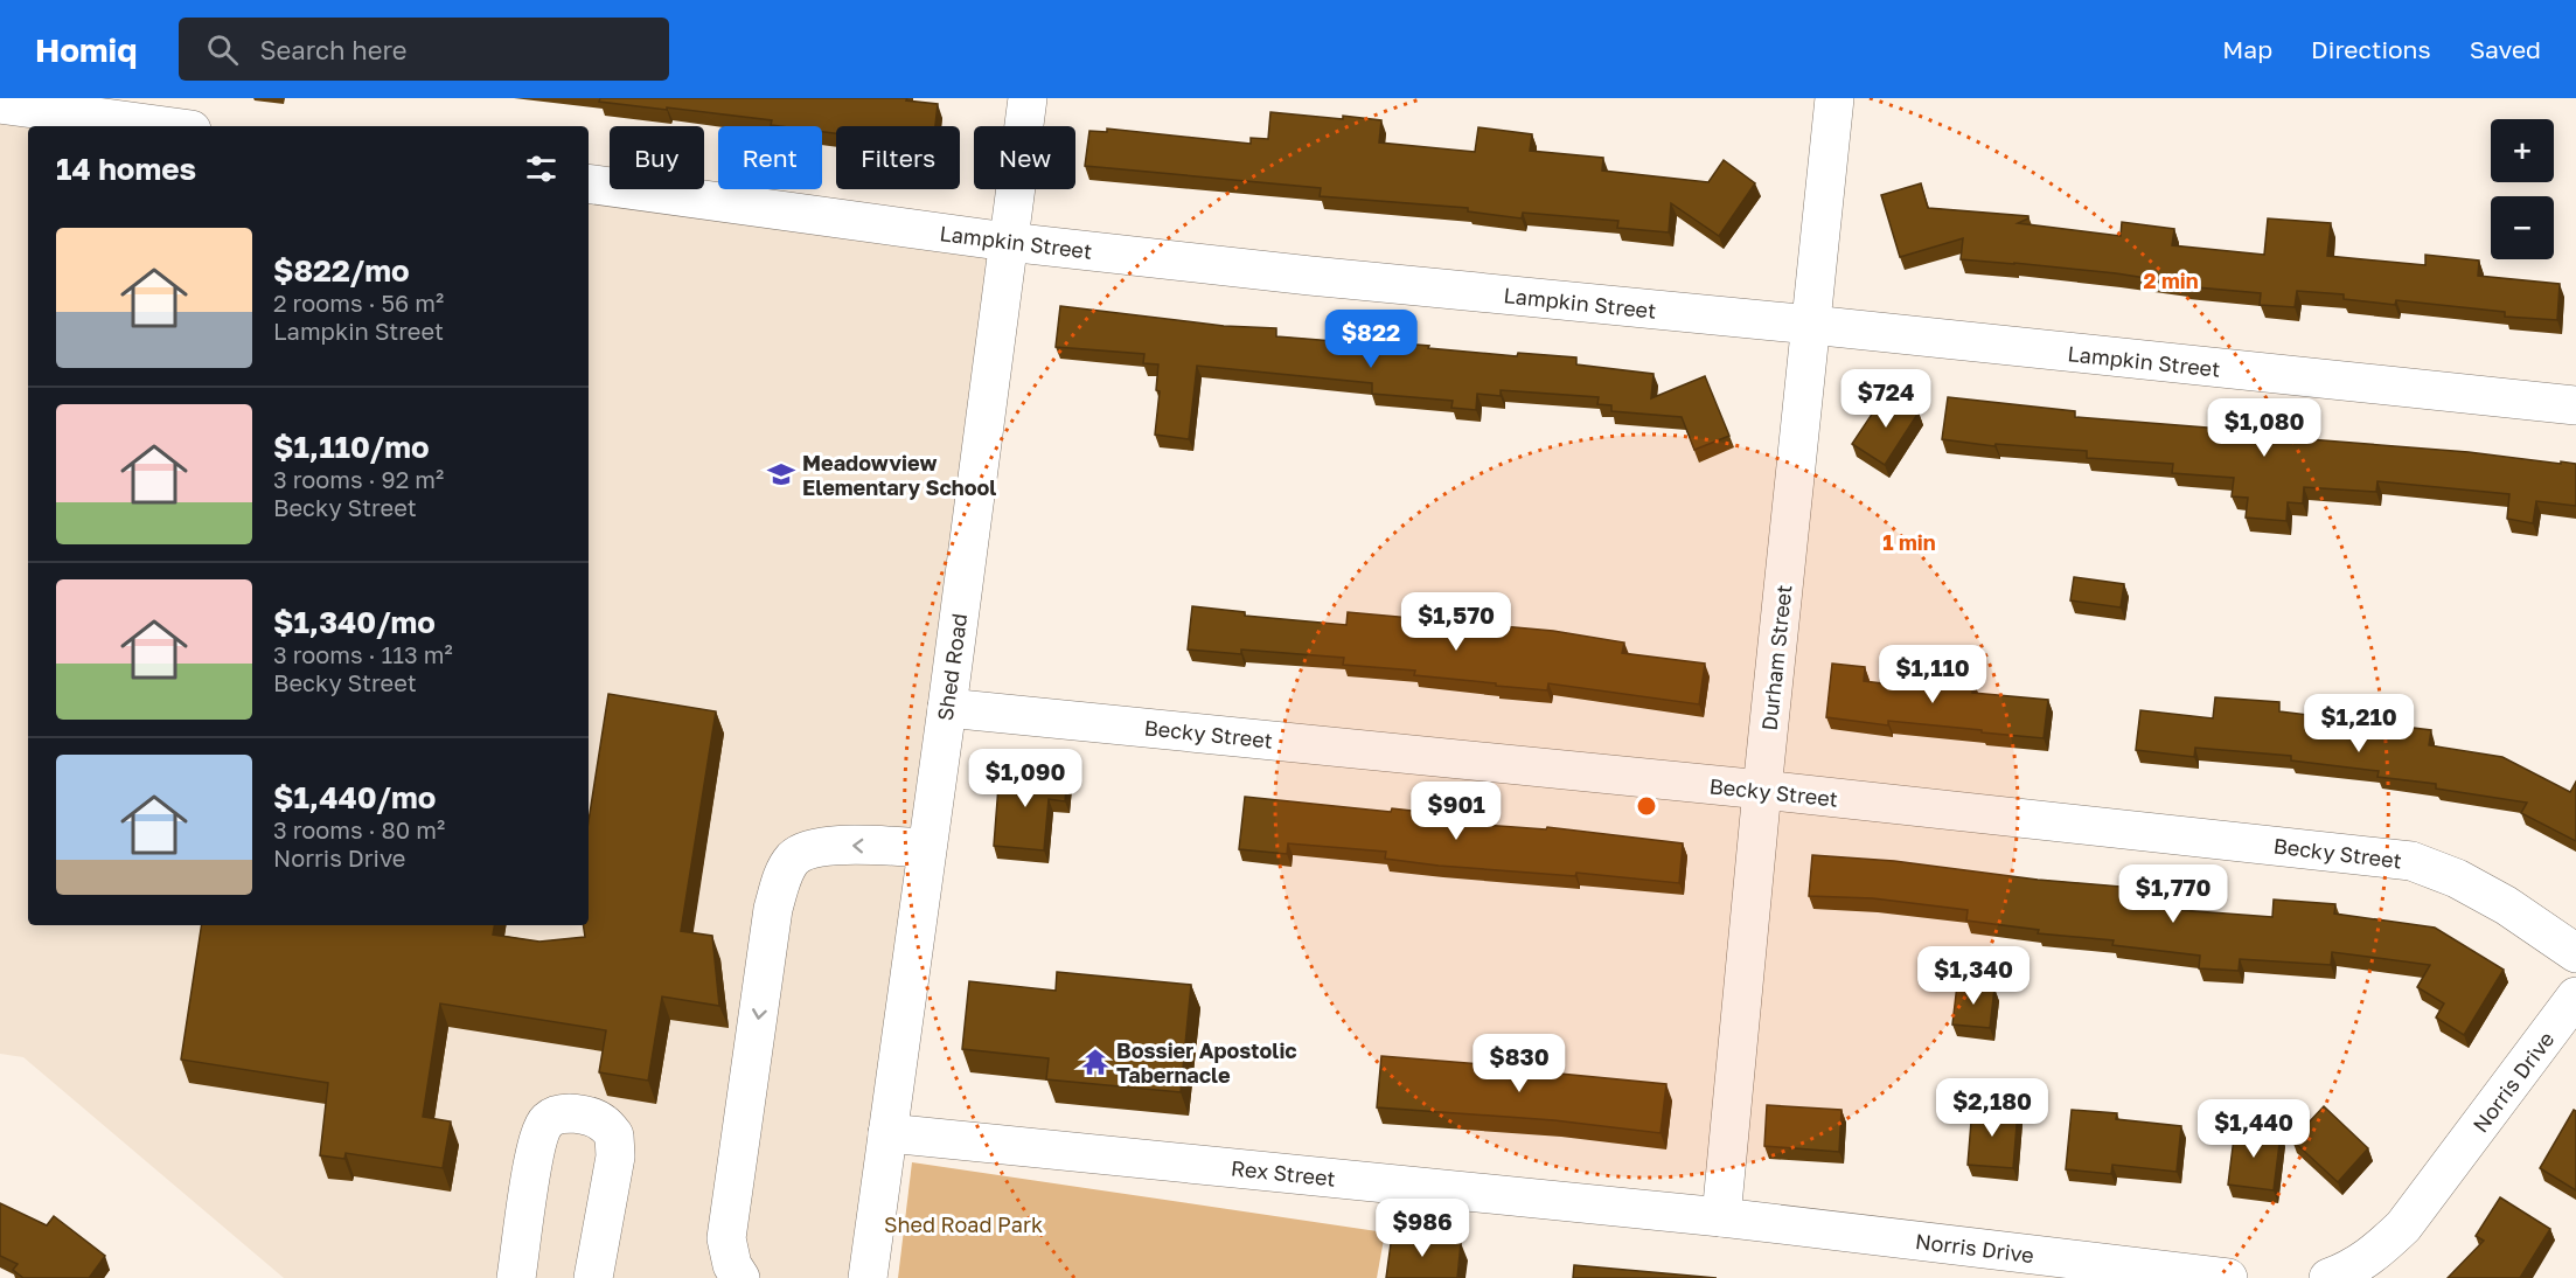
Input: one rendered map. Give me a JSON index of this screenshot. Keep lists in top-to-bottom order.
{
  "streets": {
    "street": [
      "Lampkin Street",
      "Durham Street",
      "Shed Road",
      "Becky Street",
      "Norris Drive",
      "Rex Street"
    ]
  },
  "crossings": [
    ["Lampkin Street", "Durham Street"],
    ["Lampkin Street", "Shed Road"],
    ["Durham Street", "Becky Street"],
    ["Durham Street", "Norris Drive"],
    ["Durham Street", "Rex Street"],
    ["Shed Road", "Becky Street"],
    ["Shed Road", "Rex Street"],
    ["Norris Drive", "Rex Street"]
  ],
  "parks": ["Shed Road Park"],
  "places": {
    "school or university": ["Meadowview Elementary School"],
    "temple": ["Bossier Apostolic Tabernacle"]
  },
  "page": {
    "header": "Homiq",
    "search": "Search here",
    "nav": ["Map", "Directions", "Saved"],
    "map_buttons": ["+", "−"],
    "chip": [
      "Buy",
      "Rent",
      "Filters",
      "New"
    ],
    "heading": "14 homes",
    "list": [
      {
        "name": "$822/mo",
        "note": "2 rooms · 56 m² · Lampkin Street"
      },
      {
        "name": "$1,110/mo",
        "note": "3 rooms · 92 m² · Becky Street"
      },
      {
        "name": "$1,340/mo",
        "note": "3 rooms · 113 m² · Becky Street"
      },
      {
        "name": "$1,440/mo",
        "note": "3 rooms · 80 m² · Norris Drive"
      }
    ],
    "price": [
      "$822",
      "$724",
      "$1,080",
      "$1,570",
      "$1,110",
      "$1,210",
      "$1,090",
      "$901",
      "$1,770",
      "$1,340",
      "$830",
      "$2,180",
      "$1,440",
      "$986"
    ]
  },
  "rings": ["2 min", "1 min"]
}
